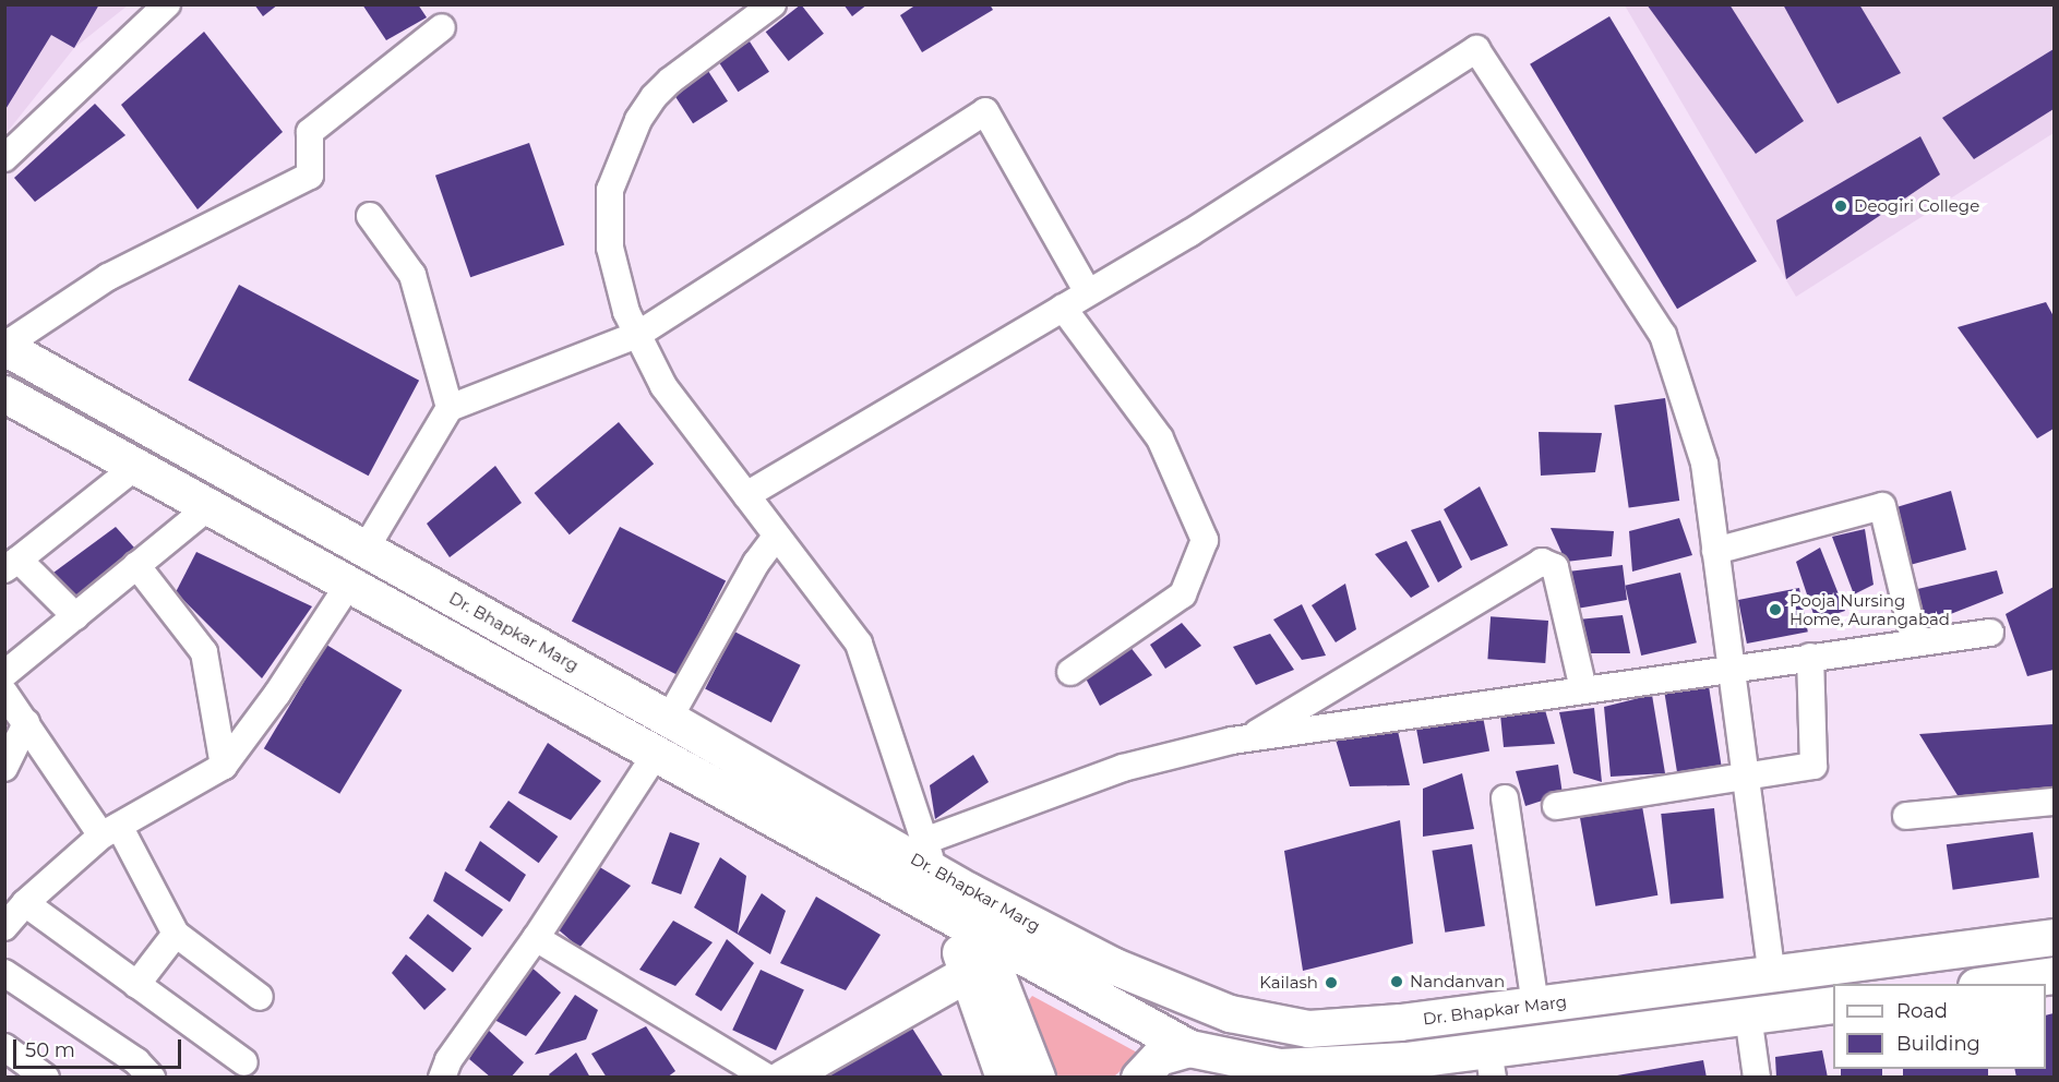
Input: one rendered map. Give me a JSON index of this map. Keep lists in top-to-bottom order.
{
  "streets": {
    "main road": ["Dr. Bhapkar Marg"]
  },
  "places": [
    "Deogiri College",
    "Pooja Nursing Home, Aurangabad",
    "Nandanvan",
    "Kailash"
  ],
  "legend": ["Road", "Building"],
  "scale_bar": "50 m"
}
